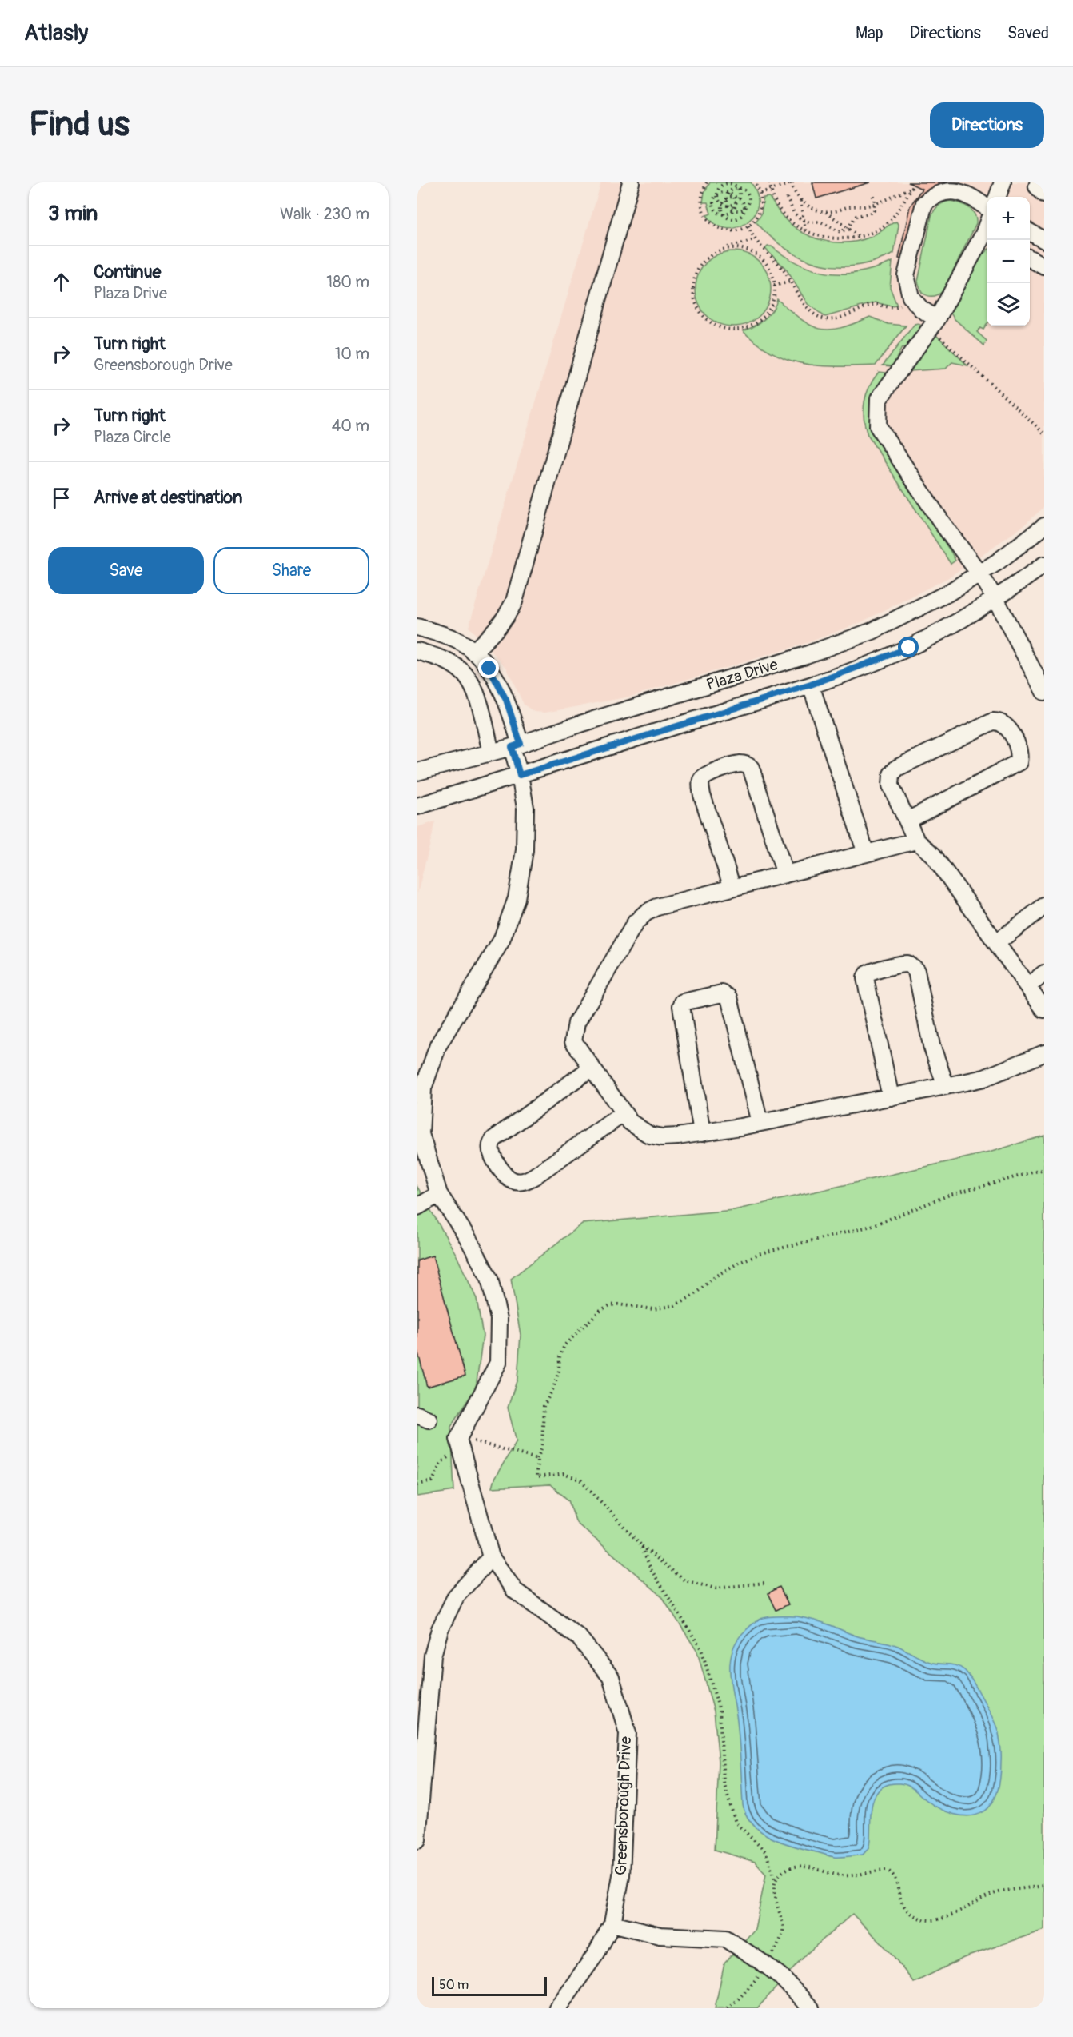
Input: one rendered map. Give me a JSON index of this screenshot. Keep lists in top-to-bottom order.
{
  "streets": {
    "street": ["Plaza Drive", "Greensborough Drive"]
  },
  "scale_bar": "50 m",
  "page": {
    "header": "Atlasly",
    "nav": ["Map", "Directions", "Saved"],
    "buttons": [
      "Directions",
      ["Save", "Share"]
    ],
    "title": "Find us",
    "heading": ["3 min", "Walk · 230 m"],
    "map_buttons": ["+", "−"],
    "list": [
      ["Continue", "Plaza Drive", "180 m"],
      ["Turn right", "Greensborough Drive", "10 m"],
      ["Turn right", "Plaza Circle", "40 m"],
      "Arrive at destination"
    ],
    "scale": "50 m"
  }
}
